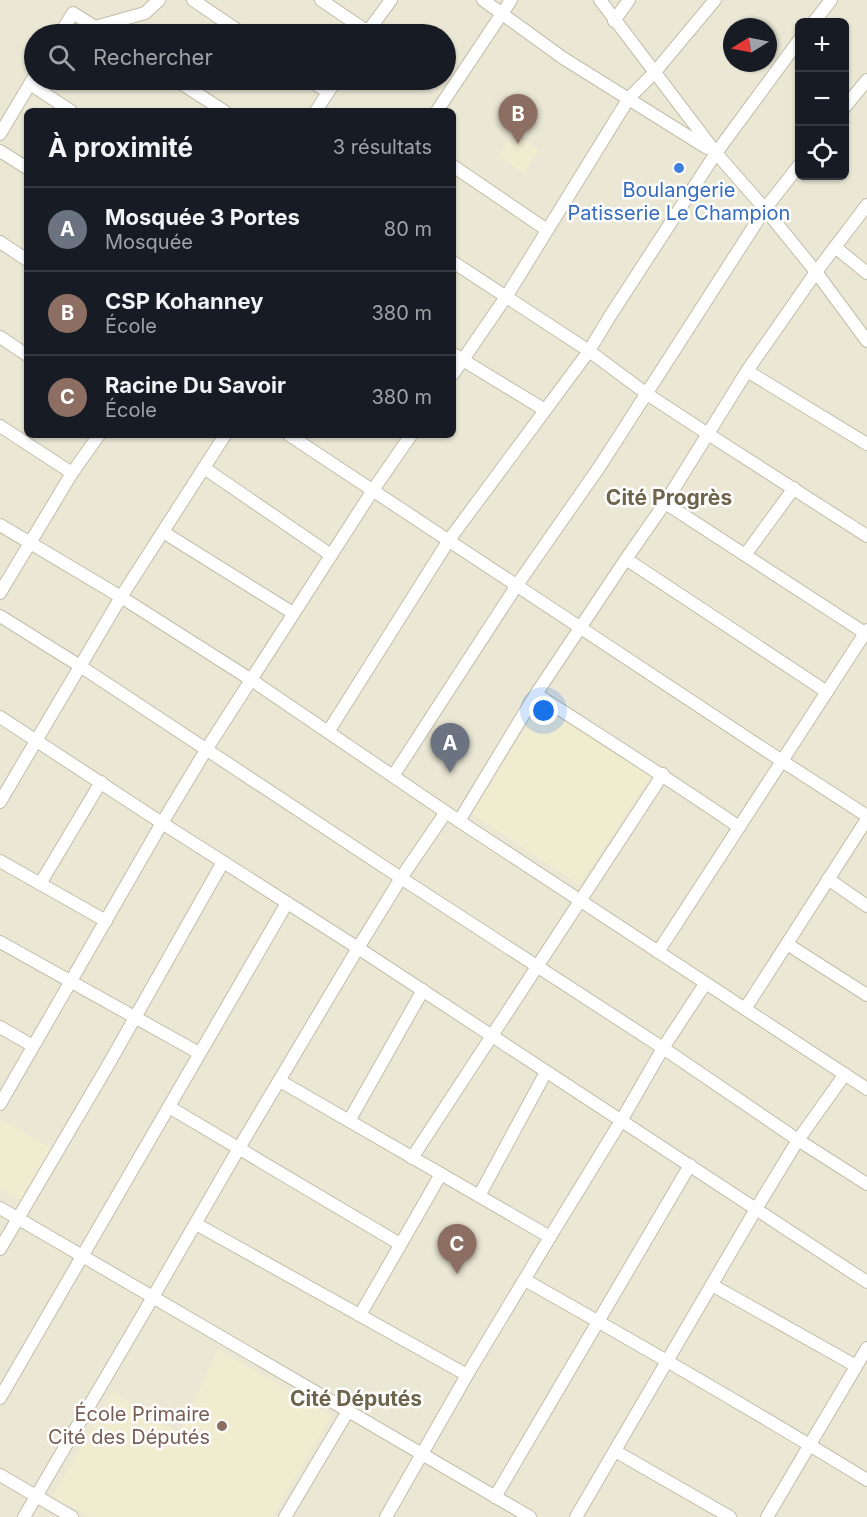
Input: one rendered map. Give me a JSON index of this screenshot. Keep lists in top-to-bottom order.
{
  "districts": ["Cité Progrès", "Cité Députés"],
  "places": ["Boulangerie Patisserie Le Champion", "École Primaire Cité des Députés"],
  "north": "left",
  "page": {
    "map_buttons": ["+", "−"],
    "search": "Rechercher",
    "pins": ["B", "A", "C"],
    "heading": ["À proximité", "3 résultats"],
    "list": [
      {
        "mark": "A",
        "name": "Mosquée 3 Portes",
        "note": "Mosquée",
        "value": "80 m"
      },
      {
        "mark": "B",
        "name": "CSP Kohanney",
        "note": "École",
        "value": "380 m"
      },
      {
        "mark": "C",
        "name": "Racine Du Savoir",
        "note": "École",
        "value": "380 m"
      }
    ]
  }
}
